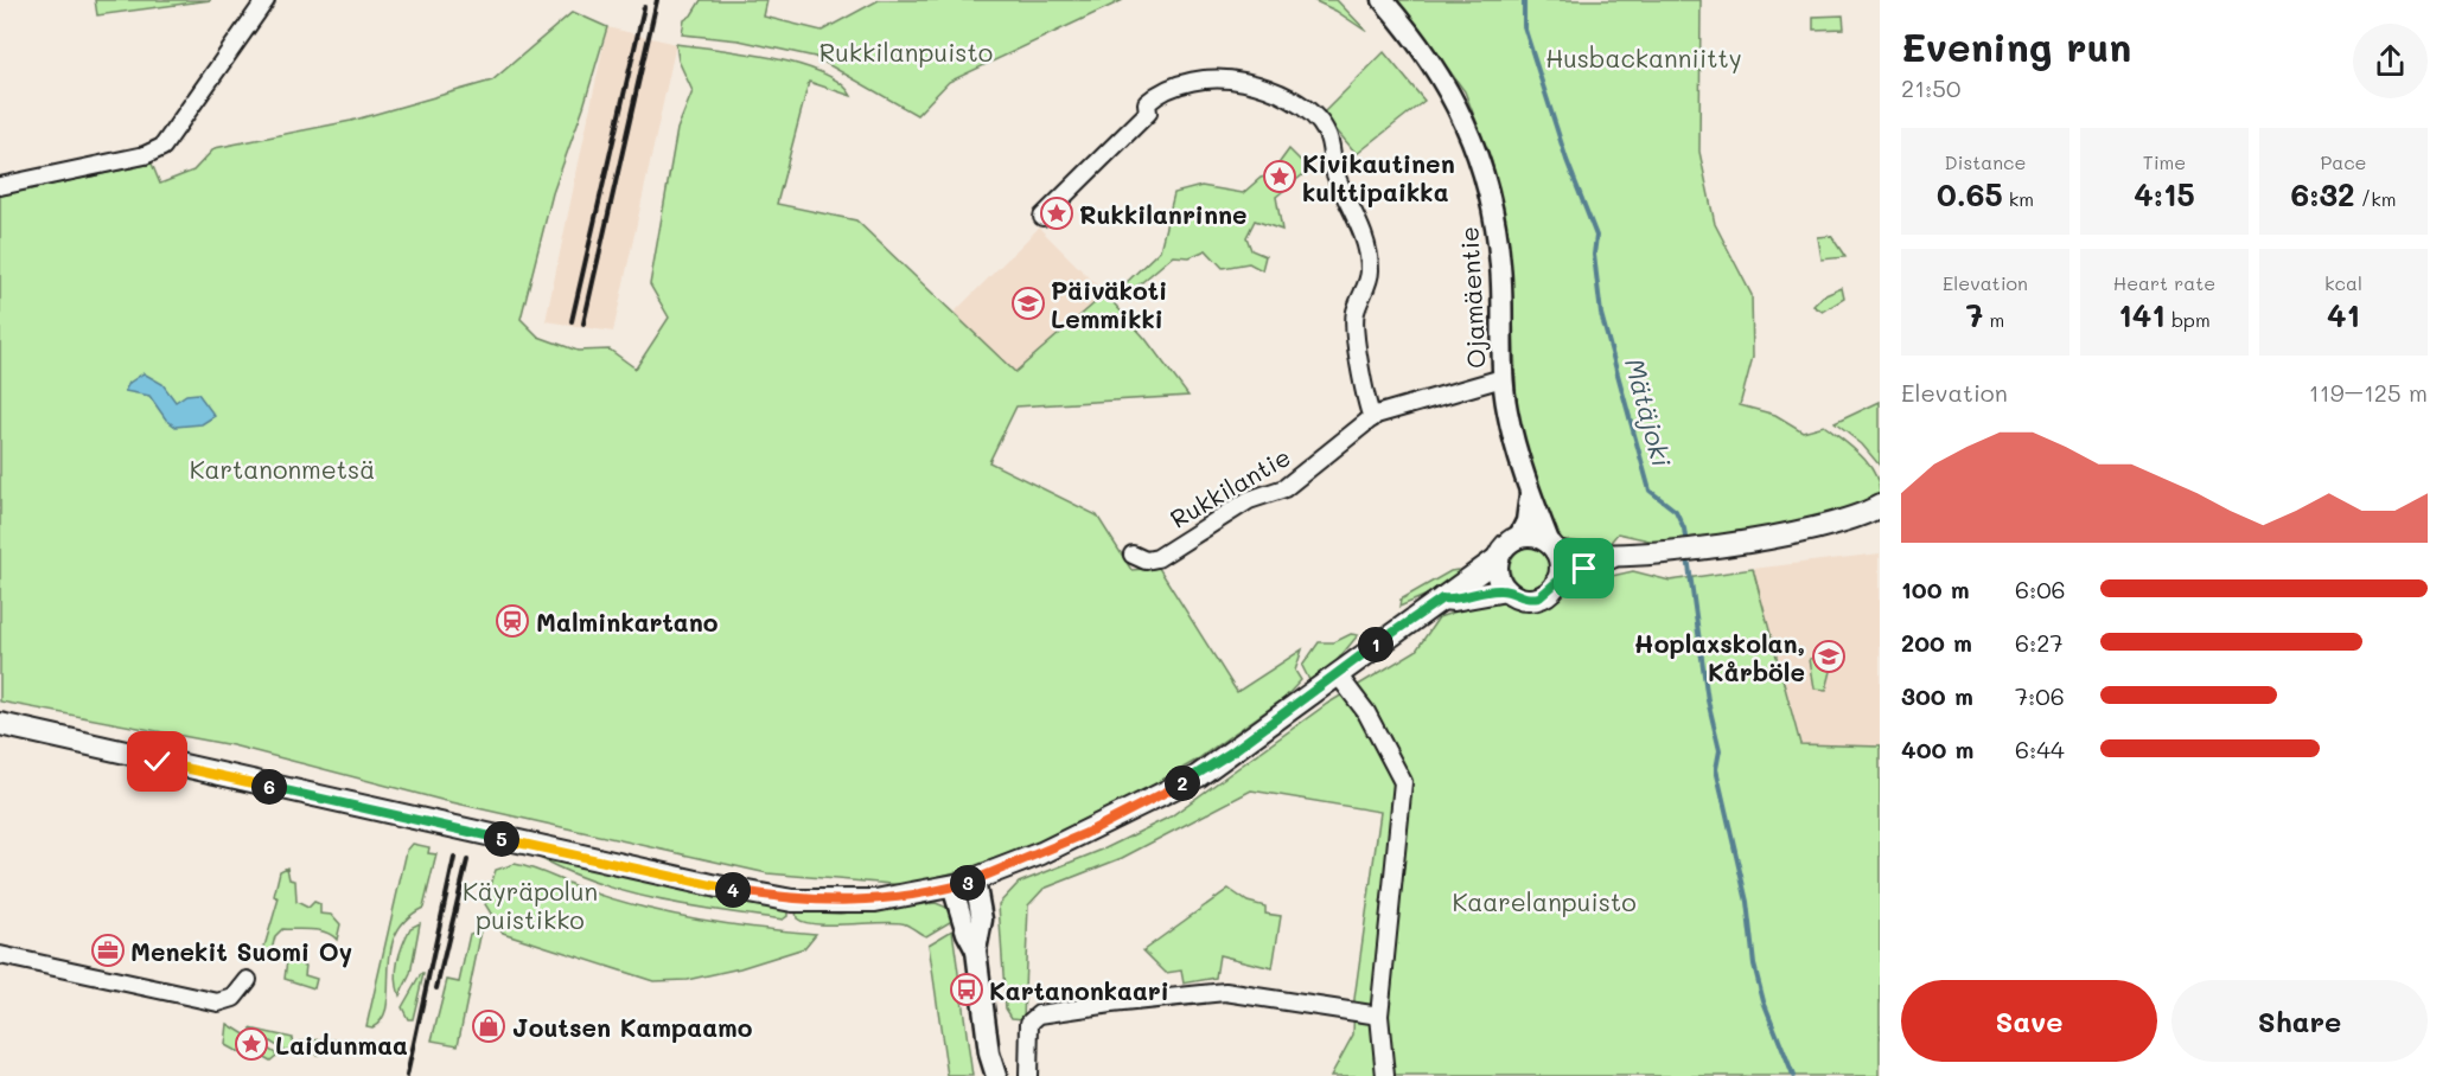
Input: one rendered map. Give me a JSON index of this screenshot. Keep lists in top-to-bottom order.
{
  "streets": {
    "street": ["Ojamäentie", "Rukkilantie"]
  },
  "crossings": [
    ["Ojamäentie", "Rukkilantie"]
  ],
  "water": ["Mätäjoki"],
  "parks": [
    "Rukkilanpuisto",
    "Husbackanniitty",
    "Kartanonmetsä",
    "Käyräpolun puistikko",
    "Kaarelanpuisto"
  ],
  "places": {
    "place": ["Kivikautinen kulttipaikka", "Rukkilanrinne", "Laidunmaa"],
    "school or university": ["Päiväkoti Lemmikki", "Hoplaxskolan, Kårböle"],
    "station": ["Malminkartano"],
    "office": ["Menekit Suomi Oy"],
    "bus stop": ["Kartanonkaari"],
    "shop": ["Joutsen Kampaamo"]
  },
  "page": {
    "heading": ["Evening run", "21:50"],
    "stats": [
      ["Distance", "0.65 km"],
      ["Time", "4:15"],
      ["Pace", "6:32 /km"],
      ["Elevation", "7 m"],
      ["Heart rate", "141 bpm"],
      ["kcal", "41"]
    ],
    "chart": ["Elevation", "119–125 m"],
    "list": [
      {
        "name": "100 m",
        "note": "6:06"
      },
      {
        "name": "200 m",
        "note": "6:27"
      },
      {
        "name": "300 m",
        "note": "7:06"
      },
      {
        "name": "400 m",
        "note": "6:44"
      }
    ],
    "pins": [
      "1",
      "2",
      "6",
      "5",
      "3",
      "4"
    ],
    "buttons": ["Save", "Share"]
  }
}
